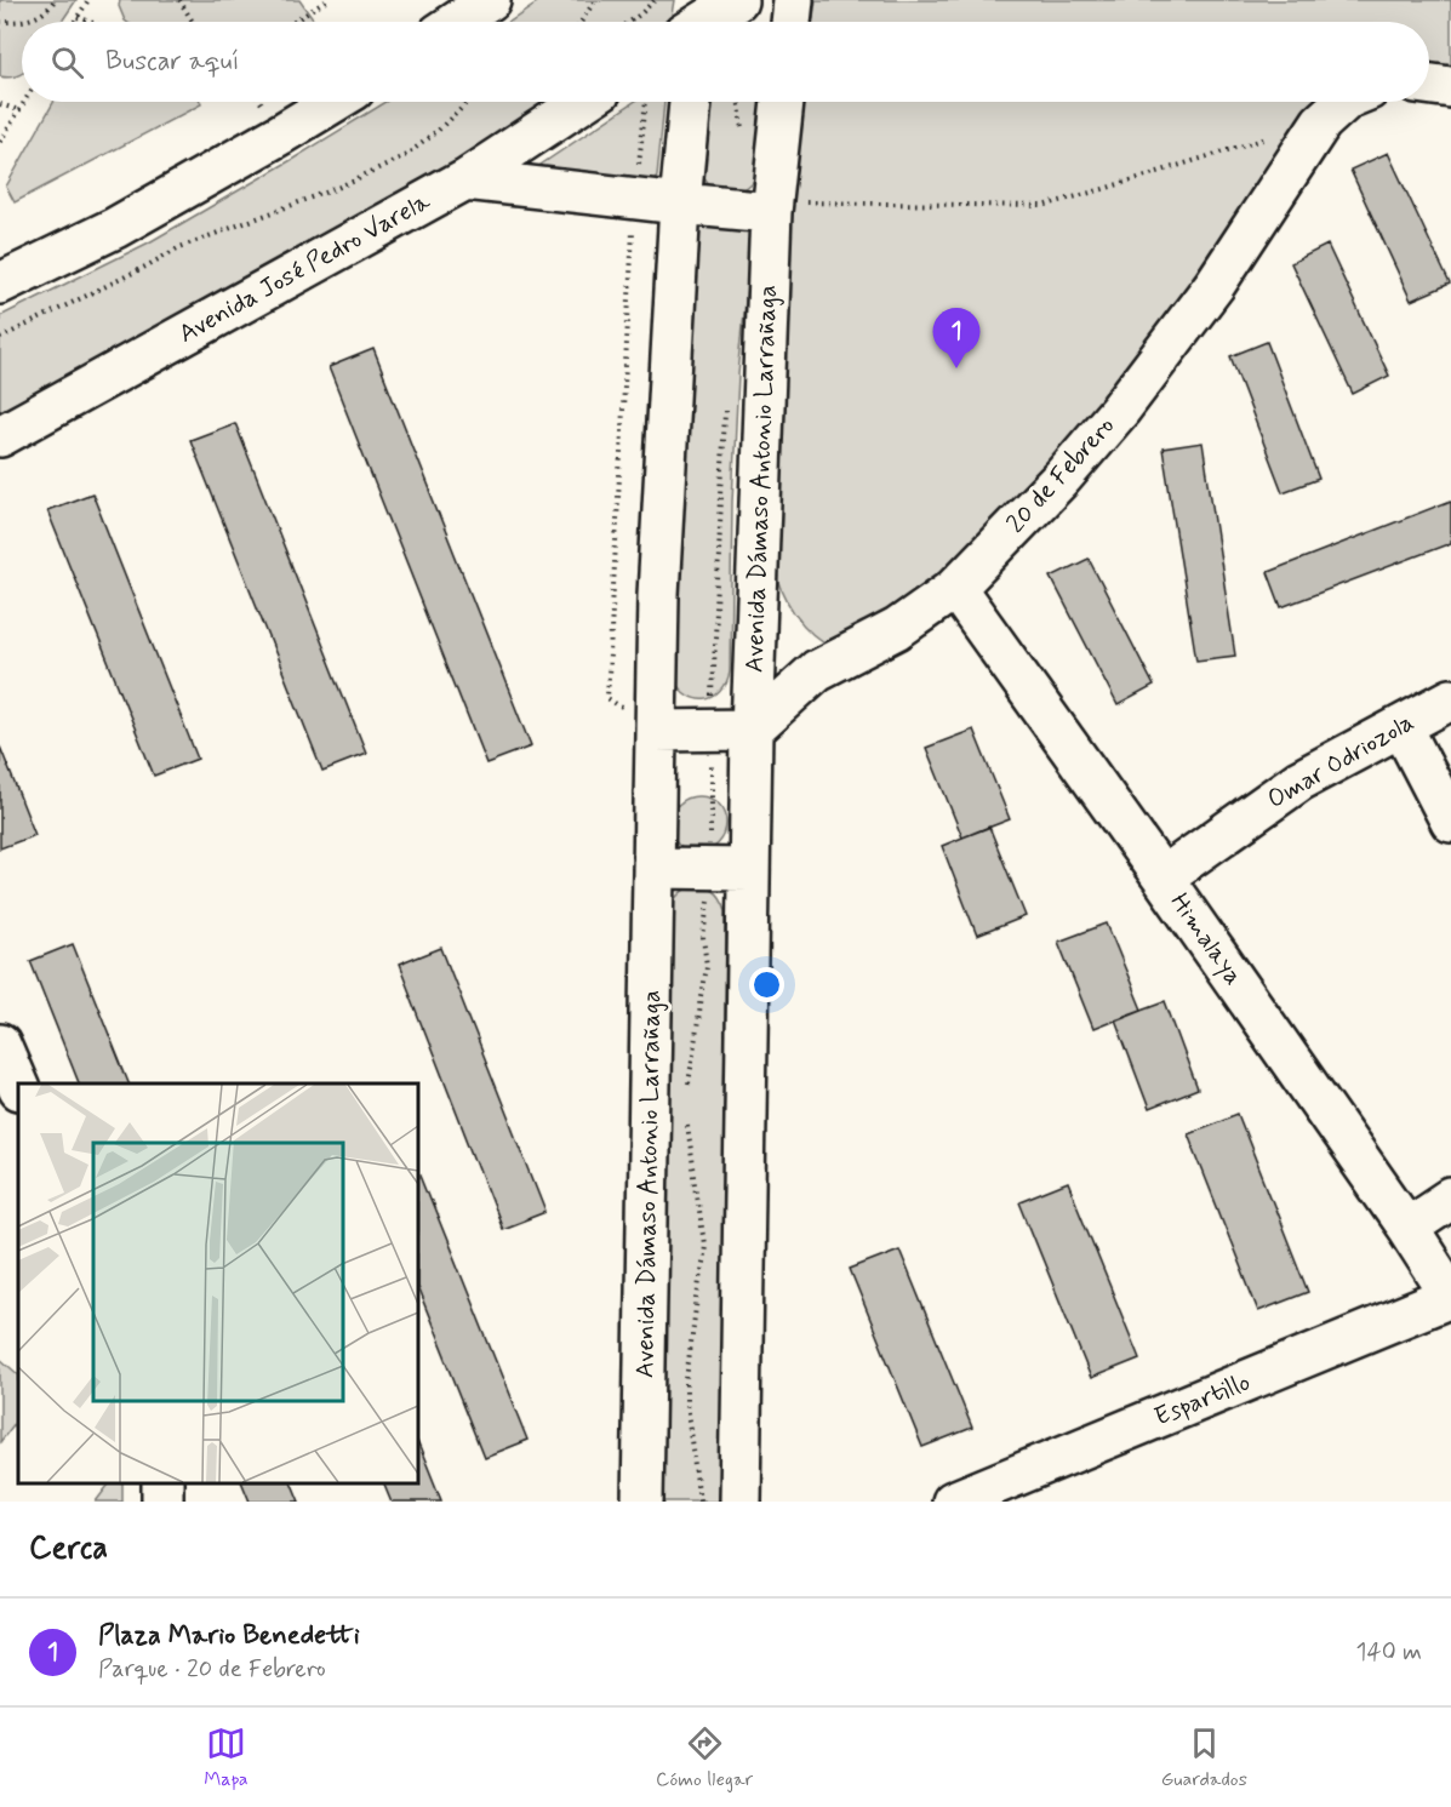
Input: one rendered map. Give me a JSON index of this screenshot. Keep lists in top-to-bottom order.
{
  "streets": {
    "street": [
      "Avenida José Pedro Varela",
      "20 de Febrero",
      "Avenida Dámaso Antonio Larrañaga",
      "Omar Odriozola",
      "Himalaya",
      "Espartillo"
    ]
  },
  "crossings": [
    ["20 de Febrero", "Avenida Dámaso Antonio Larrañaga"],
    ["20 de Febrero", "Himalaya"],
    ["Omar Odriozola", "Himalaya"],
    ["Himalaya", "Espartillo"]
  ],
  "page": {
    "search": "Buscar aquí",
    "pins": "1",
    "heading": "Cerca",
    "list": [
      {
        "mark": "1",
        "name": "Plaza Mario Benedetti",
        "note": "Parque · 20 de Febrero",
        "value": "140 m"
      }
    ],
    "nav": ["Mapa", "Cómo llegar", "Guardados"]
  }
}
